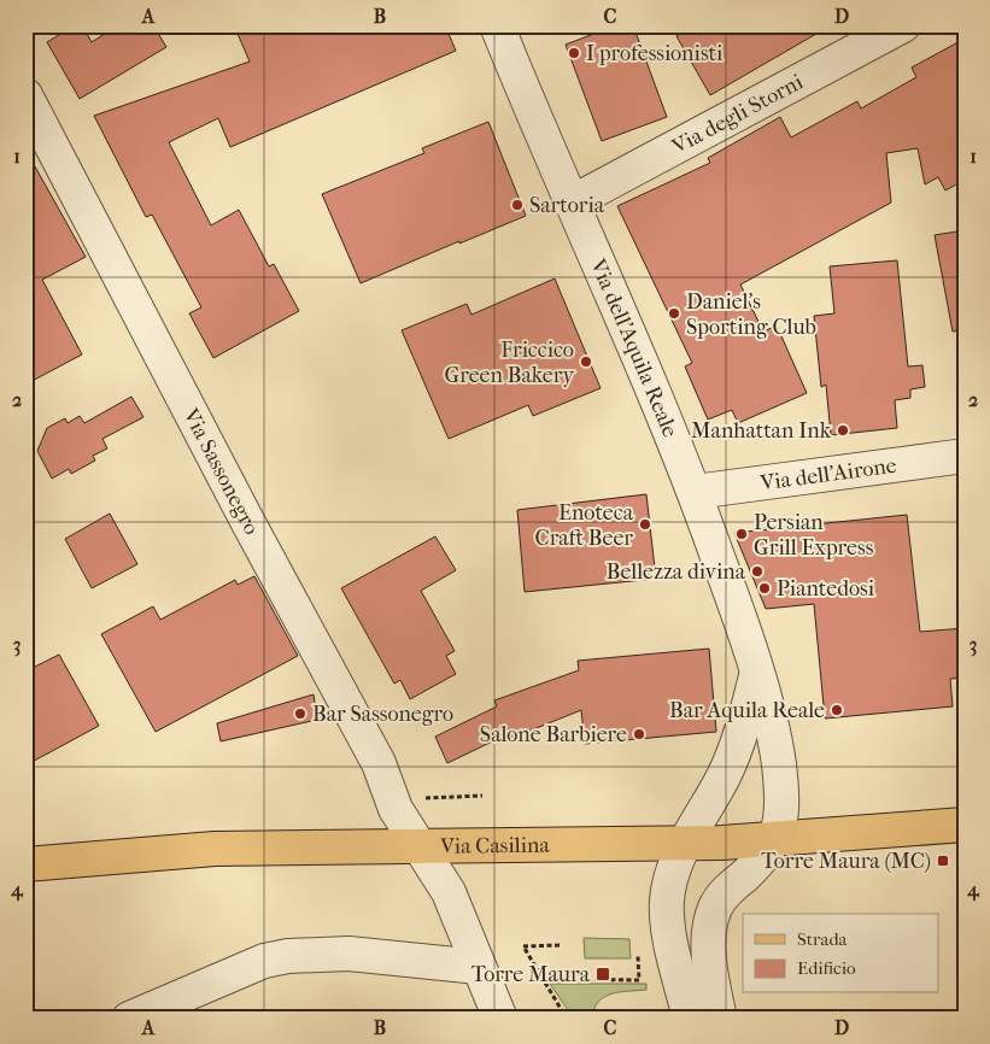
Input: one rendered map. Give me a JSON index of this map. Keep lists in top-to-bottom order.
{
  "streets": {
    "main road": ["Via Casilina"],
    "street": [
      "Via degli Storni",
      "Via dell'Aquila Reale",
      "Via Sassonegro",
      "Via dell'Airone"
    ]
  },
  "crossings": [
    ["Via degli Storni", "Via dell'Aquila Reale"],
    ["Via dell'Aquila Reale", "Via dell'Airone"],
    ["Via dell'Aquila Reale", "Via Casilina"],
    ["Via Sassonegro", "Via Casilina"]
  ],
  "places": {
    "other": [
      "I professionisti",
      "Sartoria",
      "Daniel's Sporting Club",
      "Friccico Green Bakery",
      "Manhattan Ink",
      "Enoteca Craft Beer",
      "Persian Grill Express",
      "Bellezza divina",
      "Piantedosi",
      "Bar Aquila Reale",
      "Bar Sassonegro",
      "Salone Barbiere"
    ],
    "transit": ["Torre Maura (MC)", "Torre Maura"]
  },
  "legend": ["Strada", "Edificio"],
  "grid": {
    "columns": [
      "A",
      "B",
      "C",
      "D"
    ],
    "rows": [
      "1",
      "2",
      "3",
      "4"
    ]
  }
}
